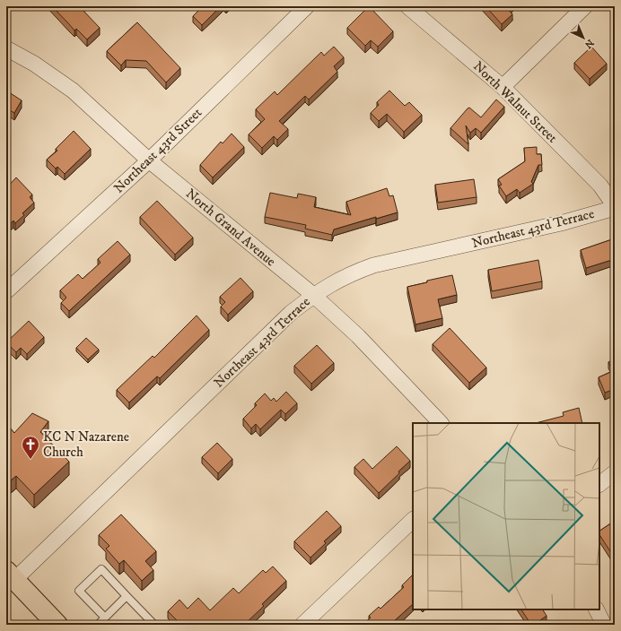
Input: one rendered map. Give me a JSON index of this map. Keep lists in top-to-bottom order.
{
  "streets": {
    "street": [
      "North Walnut Street",
      "Northeast 43rd Street",
      "North Grand Avenue",
      "Northeast 43rd Terrace"
    ]
  },
  "crossings": [
    ["North Walnut Street", "Northeast 43rd Terrace"],
    ["Northeast 43rd Street", "North Grand Avenue"],
    ["North Grand Avenue", "Northeast 43rd Terrace"]
  ],
  "places": {
    "church": ["KC N Nazarene Church"]
  },
  "north": "bottom right"
}
